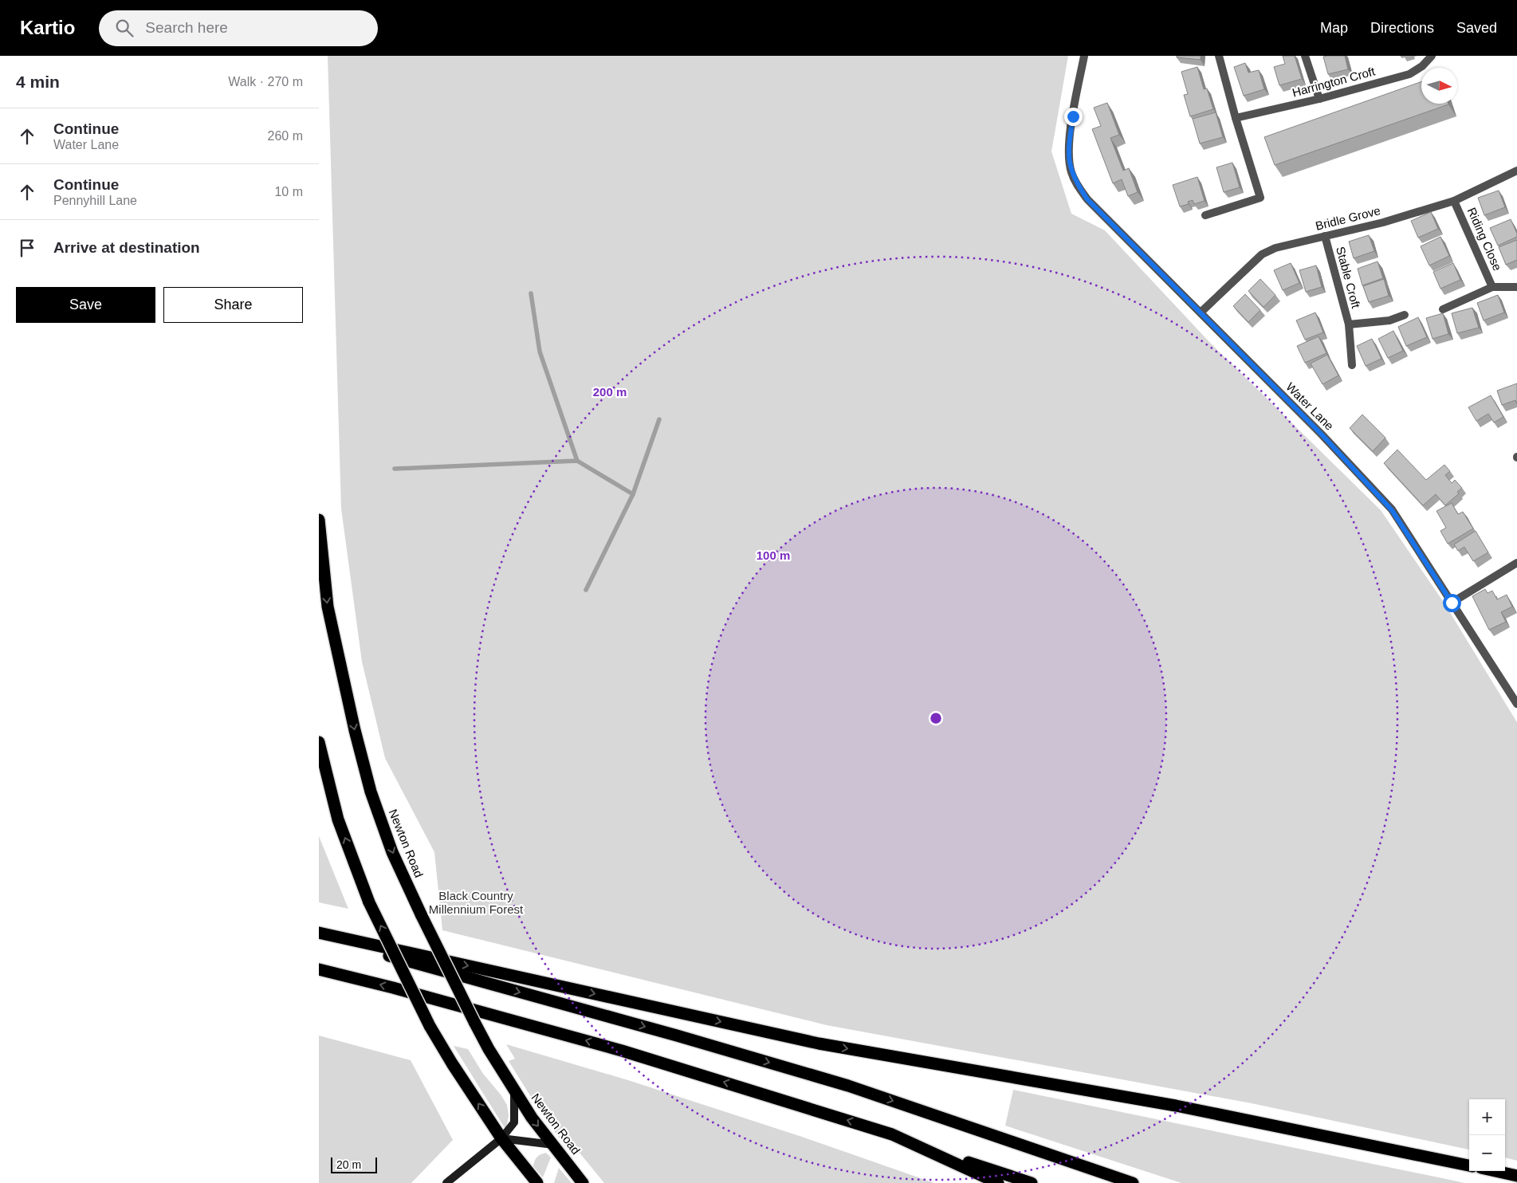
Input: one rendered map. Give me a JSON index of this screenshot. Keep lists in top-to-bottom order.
{
  "streets": {
    "highway": ["Newton Road"],
    "street": [
      "Harrington Croft",
      "Bridle Grove",
      "Riding Close",
      "Stable Croft",
      "Water Lane"
    ]
  },
  "crossings": [
    ["Bridle Grove", "Riding Close"],
    ["Bridle Grove", "Stable Croft"],
    ["Bridle Grove", "Water Lane"]
  ],
  "parks": ["Black Country Millennium Forest"],
  "scale_bar": "20 m",
  "north": "right",
  "page": {
    "header": "Kartio",
    "search": "Search here",
    "nav": ["Map", "Directions", "Saved"],
    "heading": ["4 min", "Walk · 270 m"],
    "list": [
      ["Continue", "Water Lane", "260 m"],
      ["Continue", "Pennyhill Lane", "10 m"],
      "Arrive at destination"
    ],
    "buttons": ["Save", "Share"],
    "map_buttons": ["+", "−"],
    "scale": "20 m"
  },
  "rings": ["200 m", "100 m"]
}
